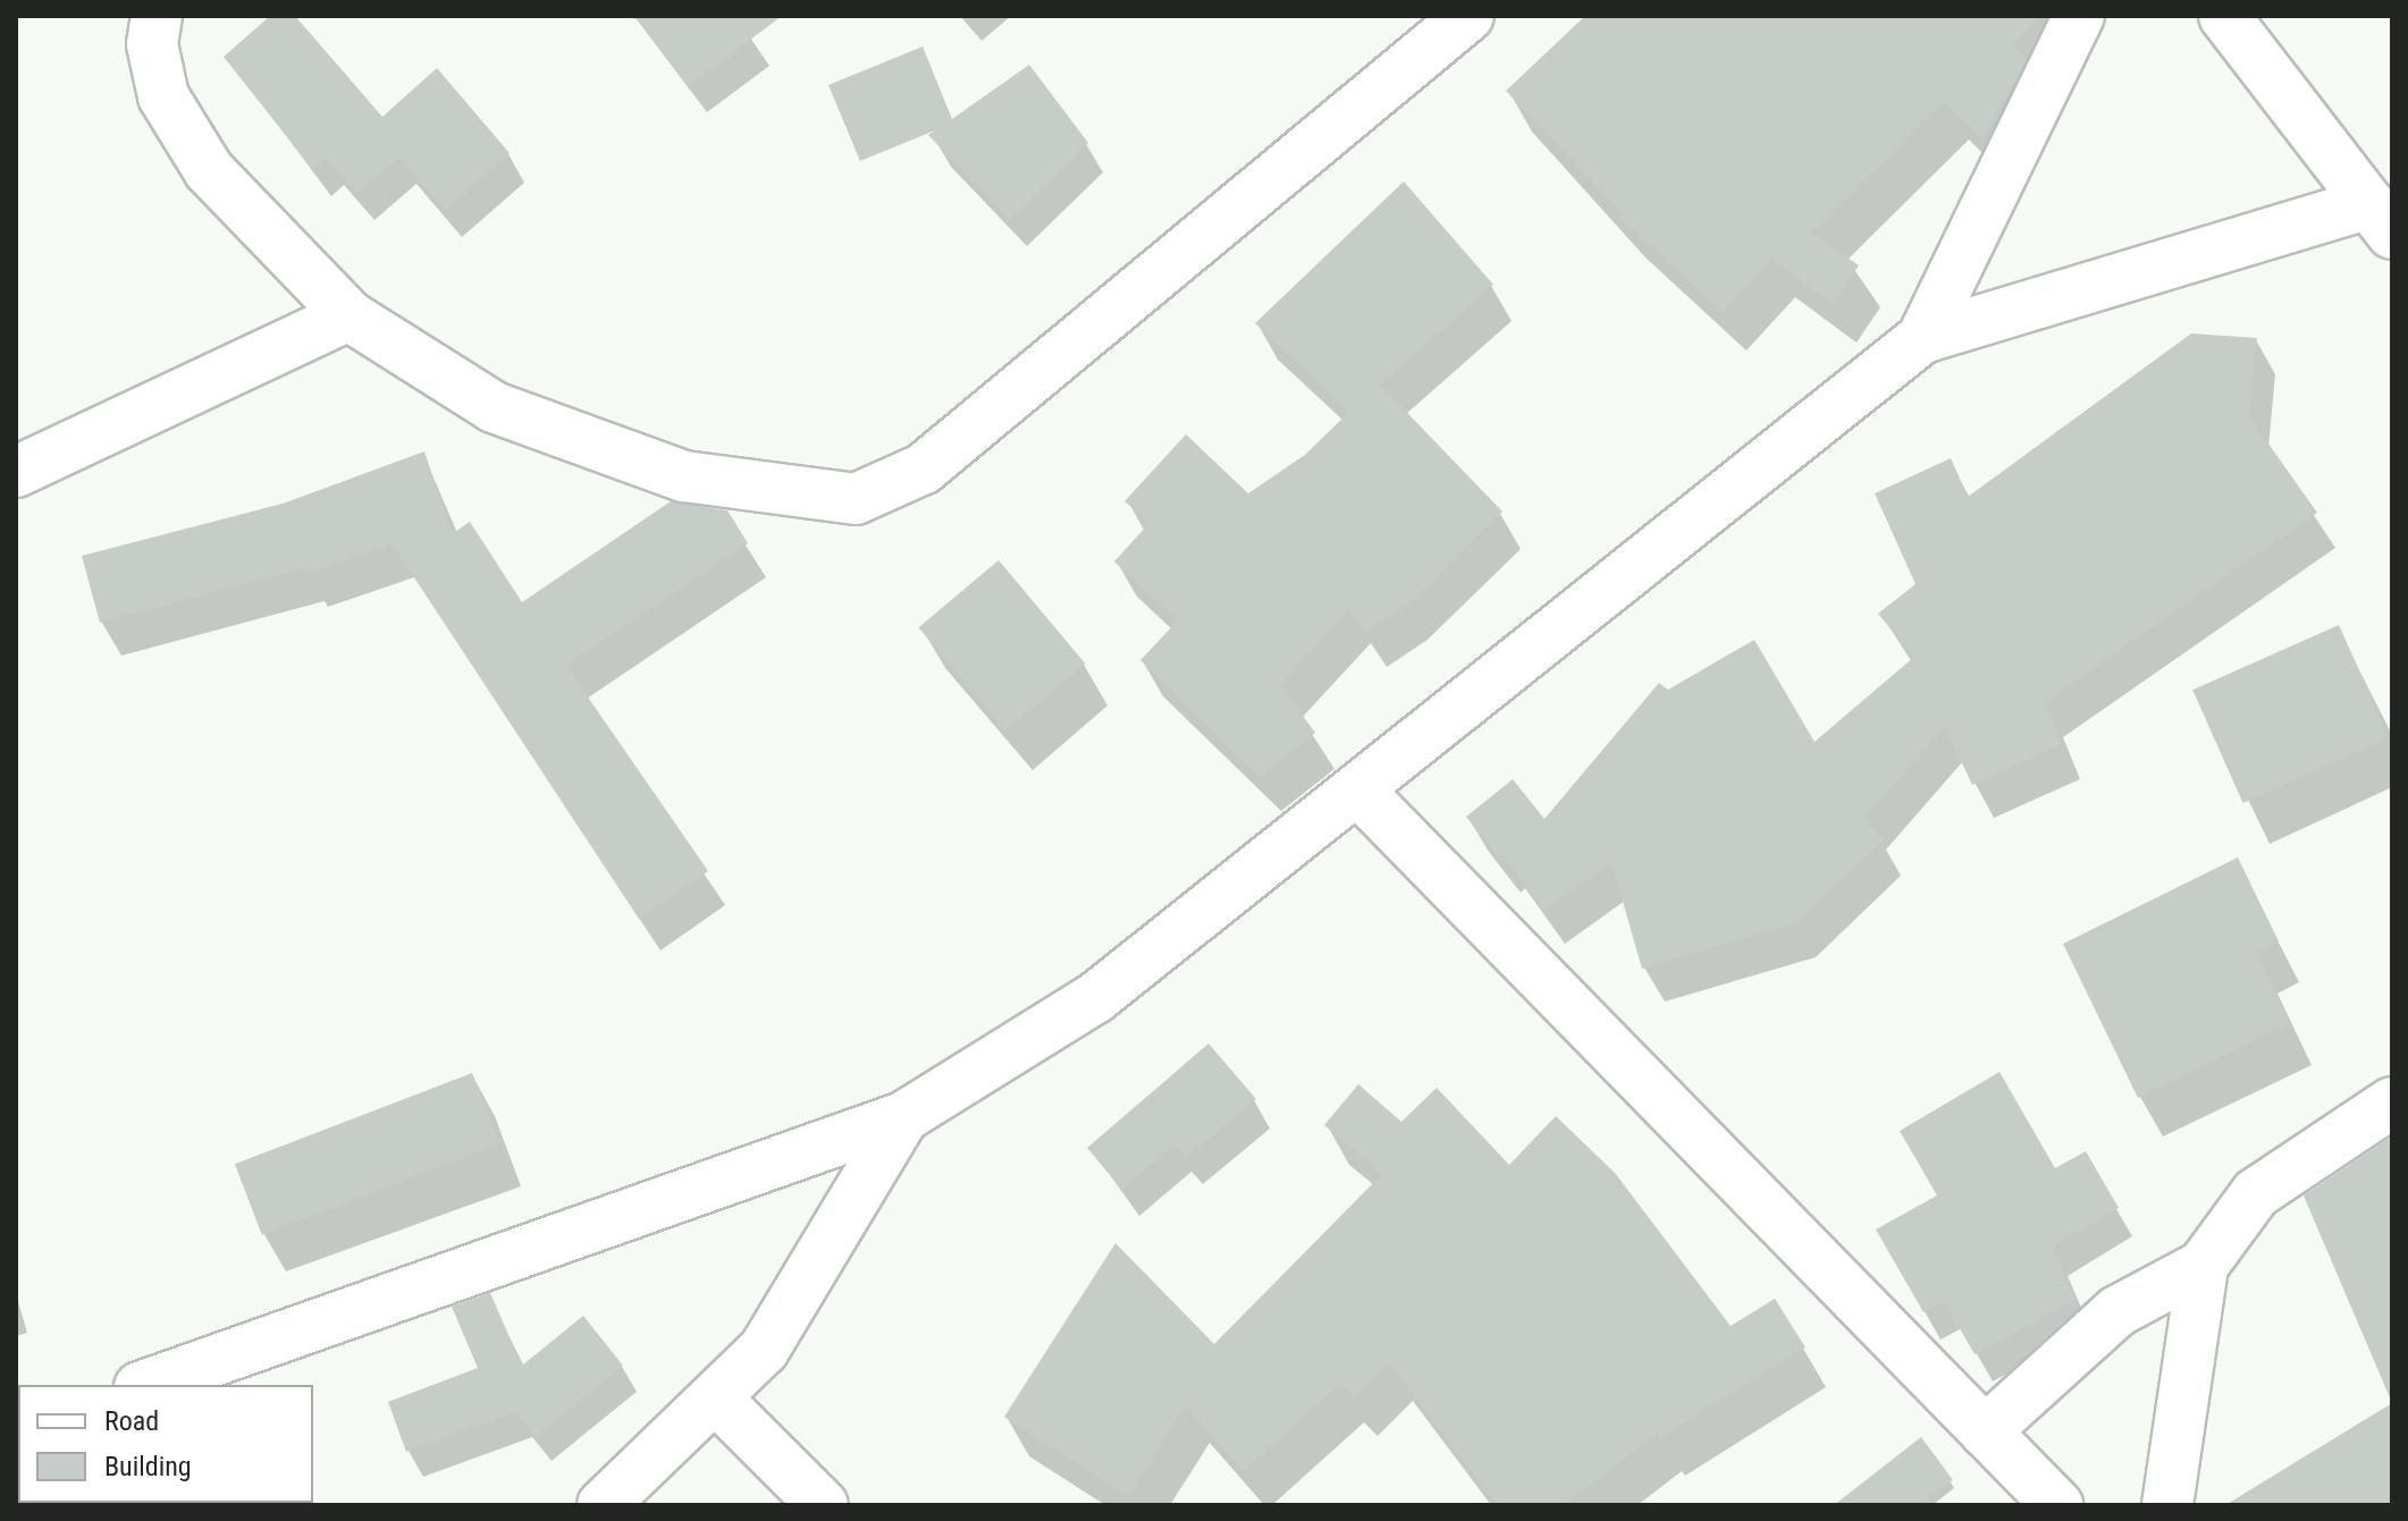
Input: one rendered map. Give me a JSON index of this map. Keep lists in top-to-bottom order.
{
  "legend": ["Road", "Building"]
}
